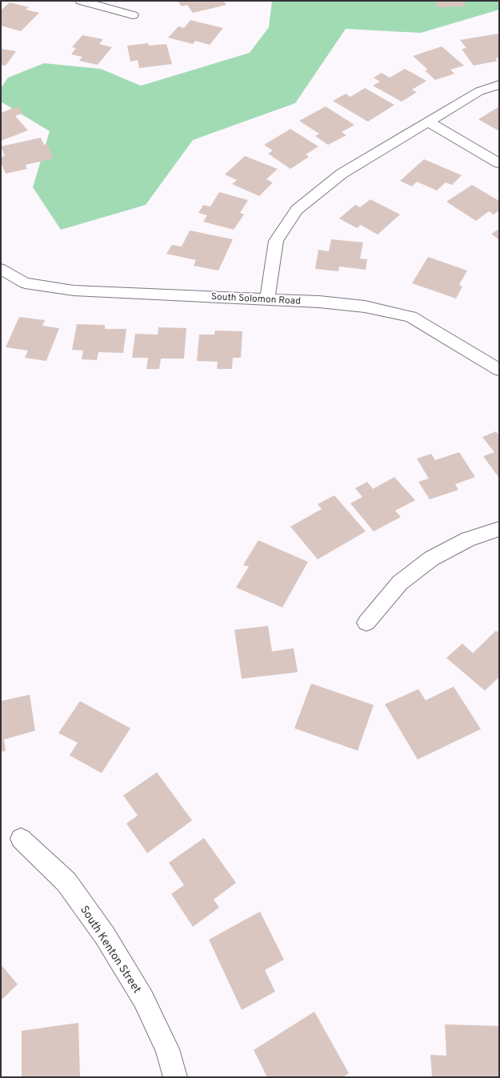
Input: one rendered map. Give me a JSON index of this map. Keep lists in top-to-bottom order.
{
  "streets": {
    "street": ["South Solomon Road", "South Kenton Street"]
  }
}
